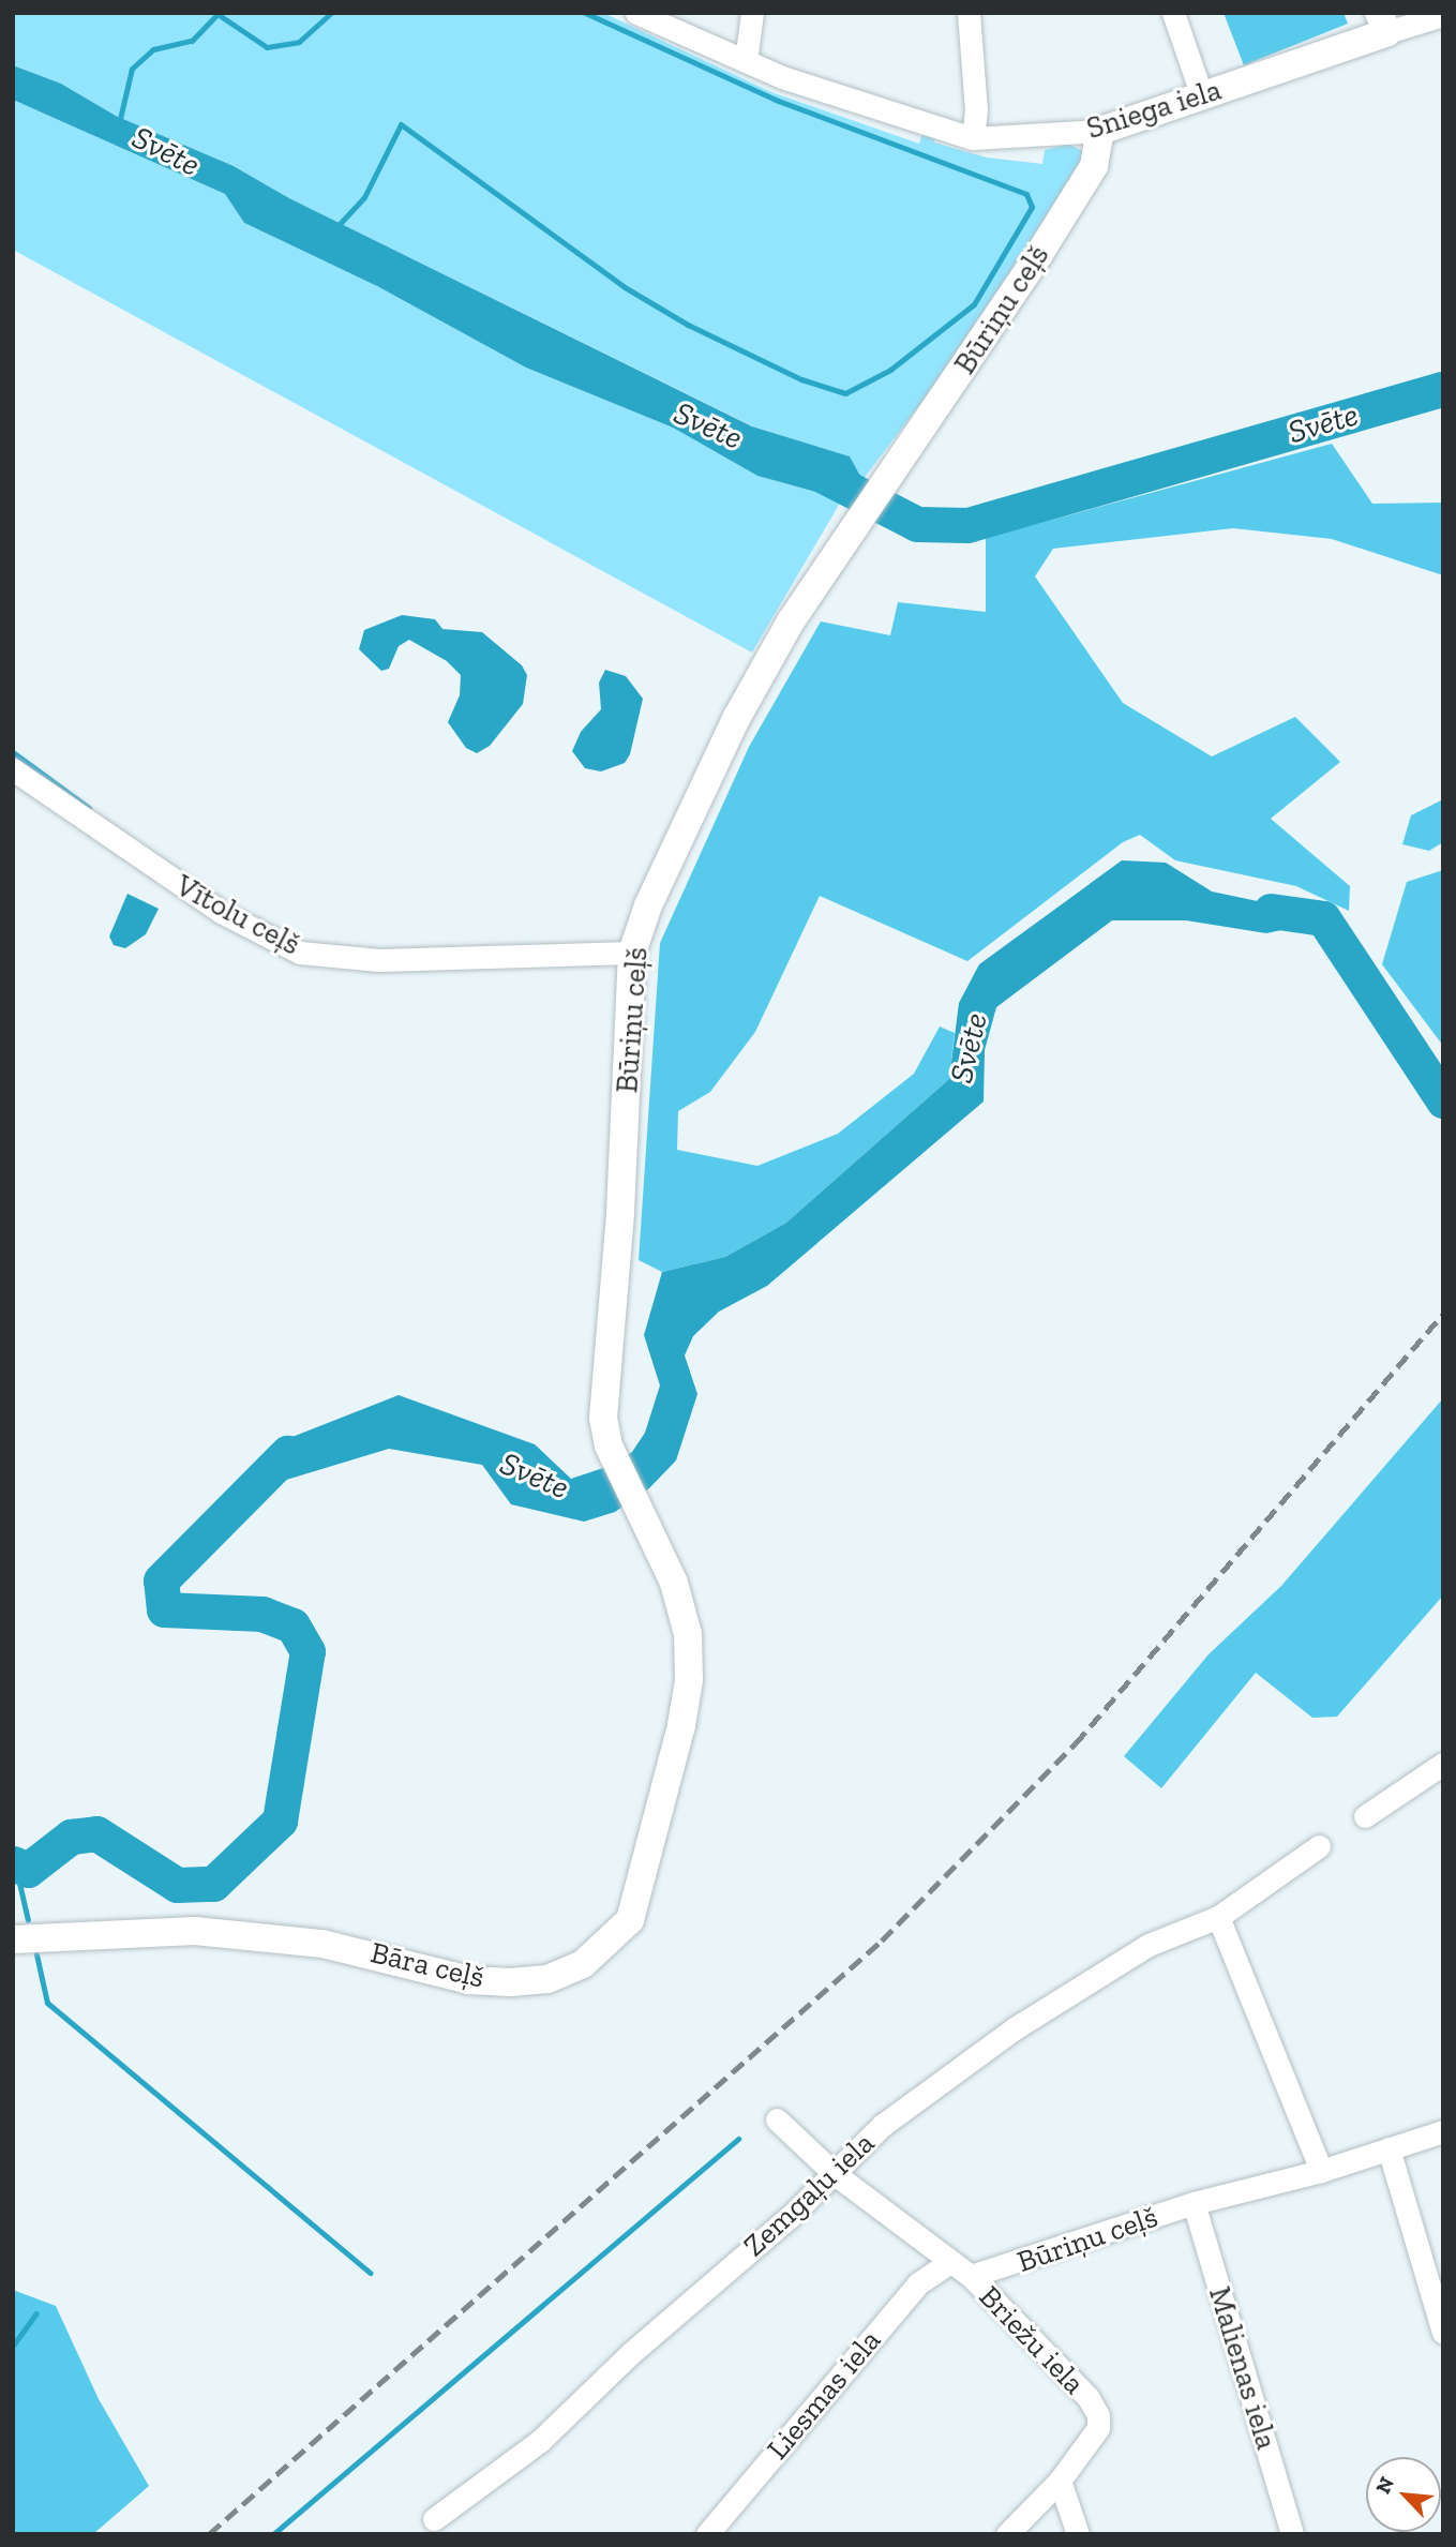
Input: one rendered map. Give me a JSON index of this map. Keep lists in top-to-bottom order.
{
  "streets": {
    "street": [
      "Sniega iela",
      "Būriņu ceļš",
      "Vītolu ceļš",
      "Bāra ceļš",
      "Zemgaļu iela",
      "Briežu iela",
      "Malienas iela",
      "Liesmas iela"
    ]
  },
  "crossings": [
    ["Sniega iela", "Būriņu ceļš"],
    ["Būriņu ceļš", "Vītolu ceļš"],
    ["Būriņu ceļš", "Bāra ceļš"],
    ["Būriņu ceļš", "Briežu iela"],
    ["Būriņu ceļš", "Malienas iela"]
  ],
  "water": ["Svēte"],
  "north": "top left"
}
